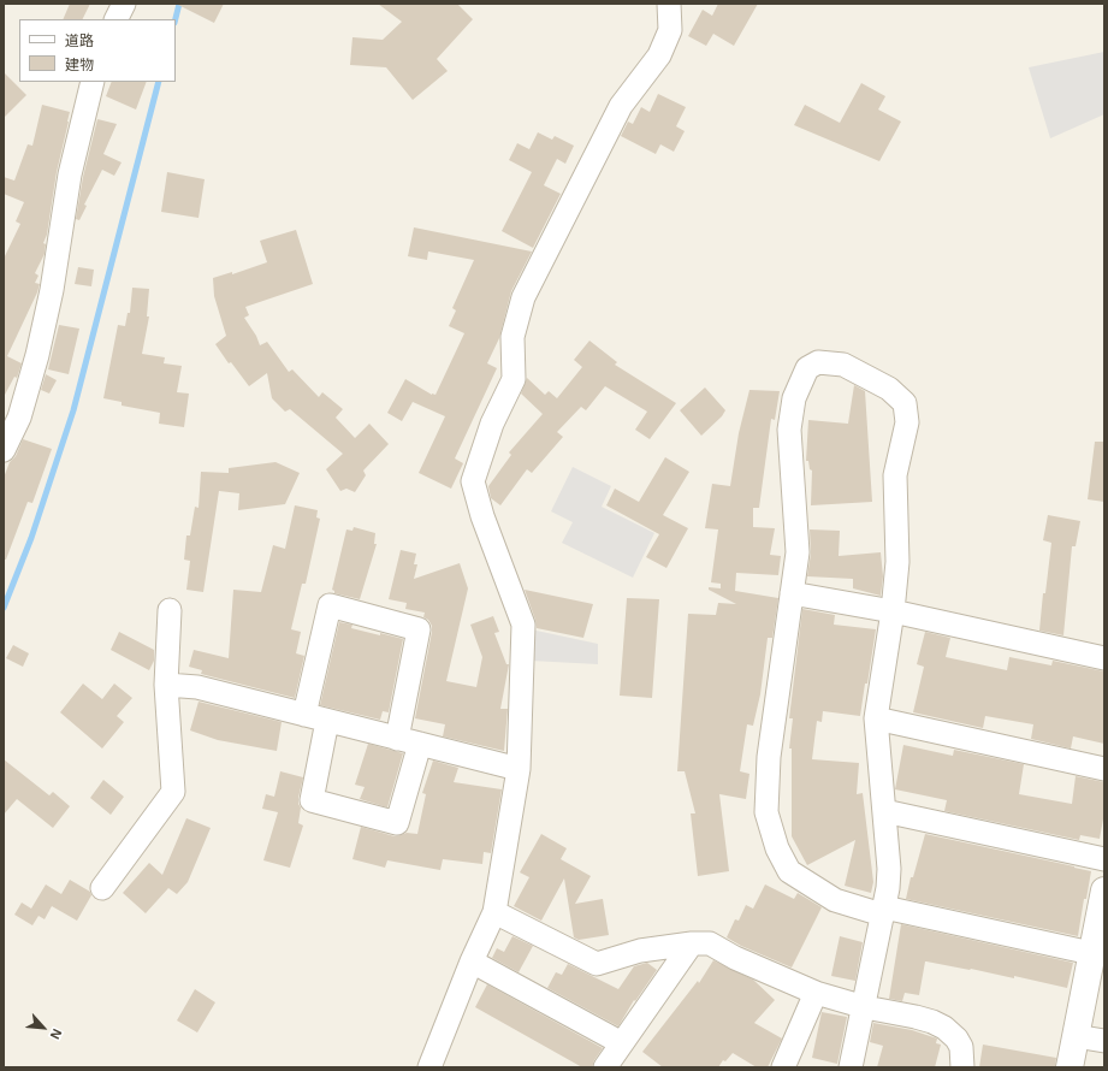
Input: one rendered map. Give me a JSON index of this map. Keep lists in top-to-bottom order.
{
  "legend": ["道路", "建物"],
  "north": "bottom right"
}
